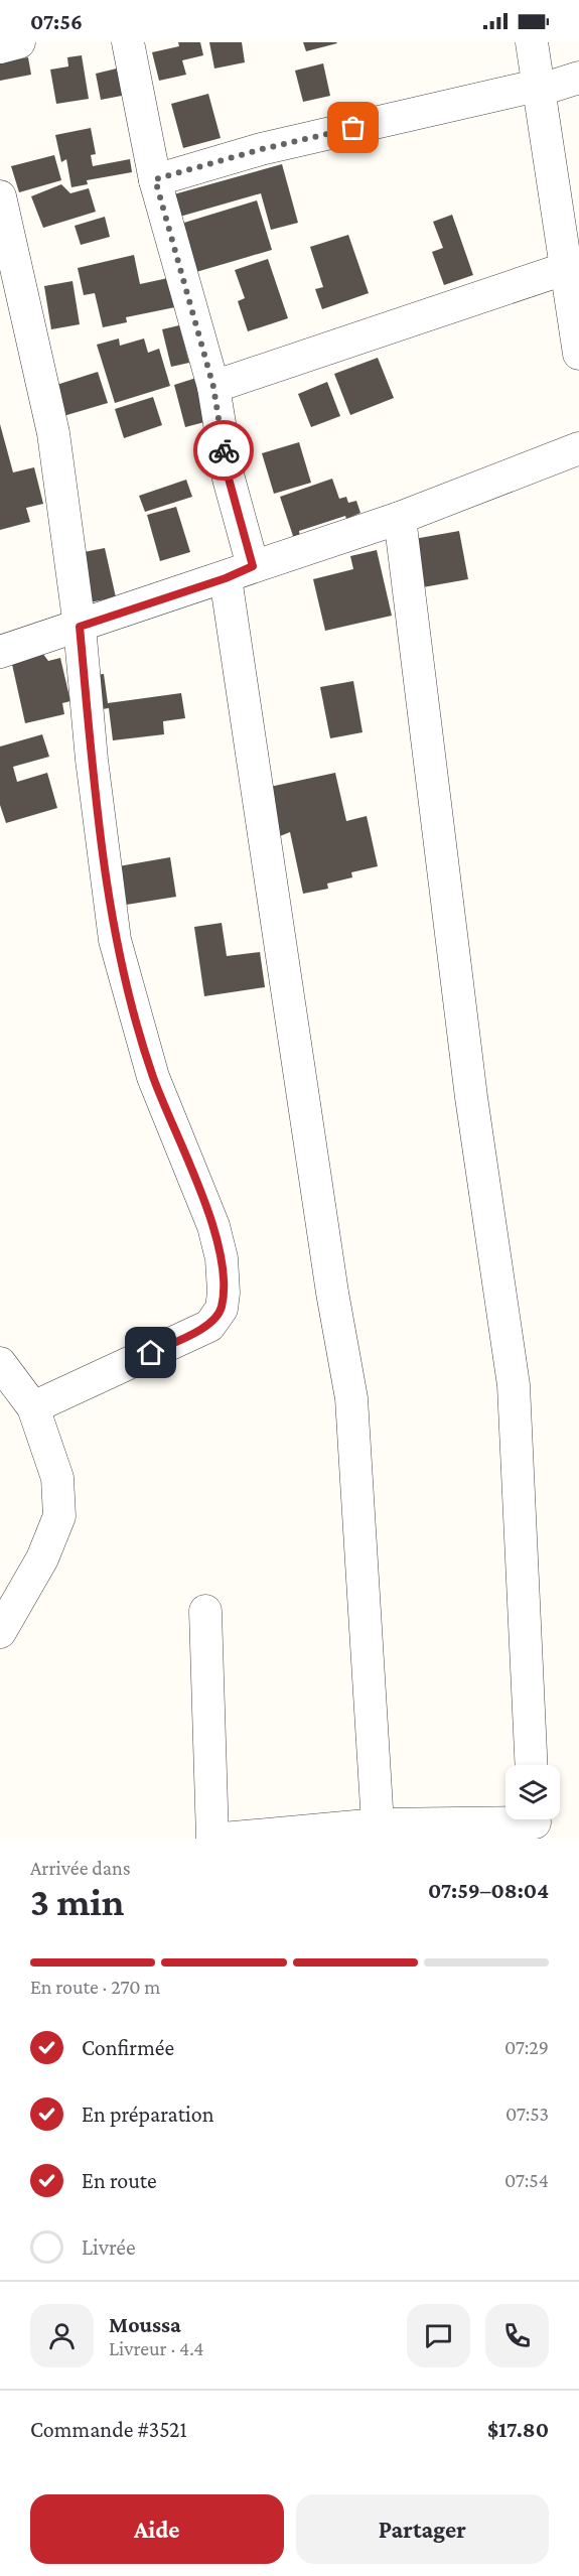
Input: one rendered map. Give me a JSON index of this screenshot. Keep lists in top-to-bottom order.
{
  "page": {
    "status": "07:56",
    "heading": ["3 min", "Arrivée dans", "07:59–08:04"],
    "panel": [
      "Moussa",
      "Livreur · 4.4",
      "Commande #3521",
      "$17.80"
    ],
    "bar": "En route · 270 m",
    "list": [
      ["Confirmée", "07:29"],
      ["En préparation", "07:53"],
      ["En route", "07:54"],
      "Livrée"
    ],
    "buttons": ["Aide", "Partager"]
  }
}
